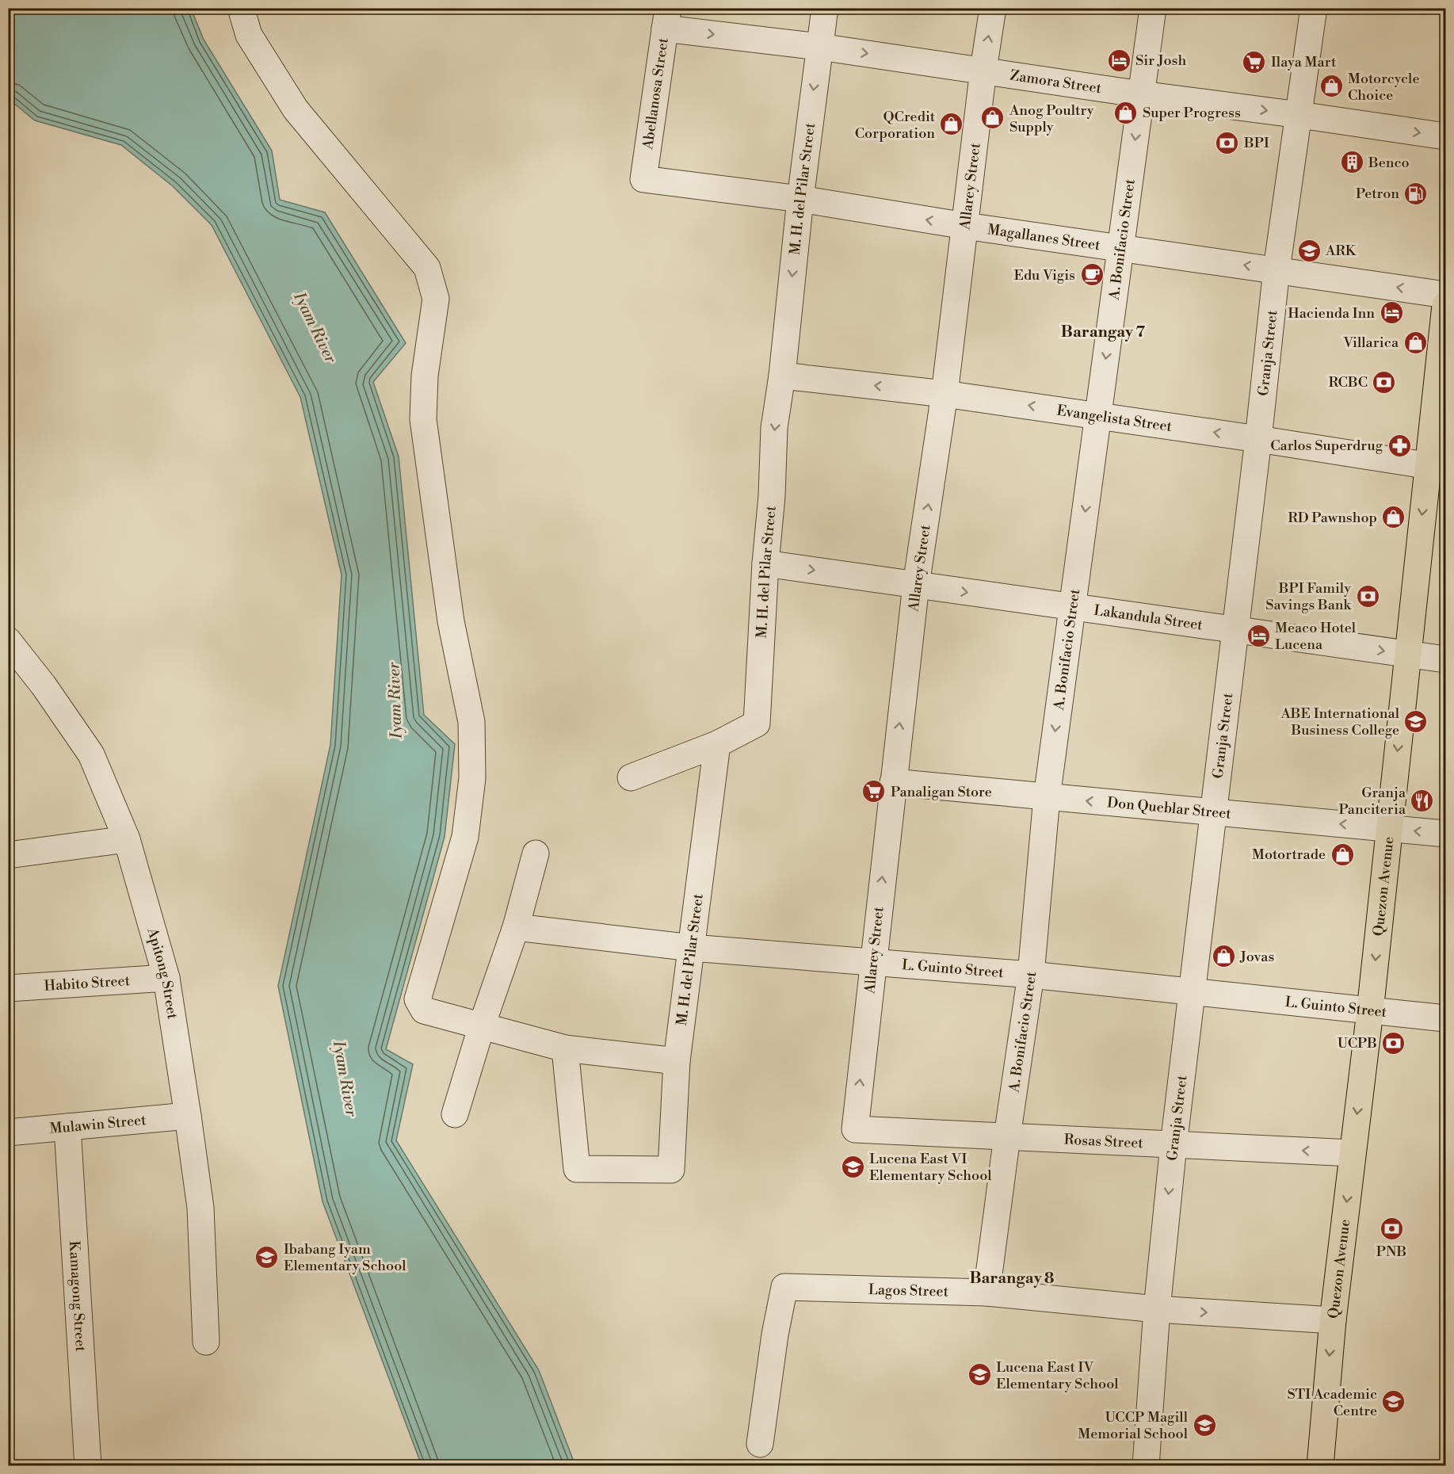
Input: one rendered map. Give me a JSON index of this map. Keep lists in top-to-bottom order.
{
  "streets": {
    "main road": ["Quezon Avenue"],
    "street": [
      "Zamora Street",
      "Abellanosa Street",
      "Allarey Street",
      "M. H. del Pilar Street",
      "Magallanes Street",
      "A. Bonifacio Street",
      "Granja Street",
      "Evangelista Street",
      "Lakandula Street",
      "Don Queblar Street",
      "L. Guinto Street",
      "Apitong Street",
      "Habito Street",
      "Mulawin Street",
      "Rosas Street",
      "Lagos Street",
      "Kamagong Street"
    ]
  },
  "crossings": [
    ["Zamora Street", "Abellanosa Street"],
    ["Zamora Street", "Allarey Street"],
    ["Zamora Street", "M. H. del Pilar Street"],
    ["Zamora Street", "A. Bonifacio Street"],
    ["Zamora Street", "Granja Street"],
    ["Abellanosa Street", "Magallanes Street"],
    ["Allarey Street", "Magallanes Street"],
    ["Allarey Street", "Evangelista Street"],
    ["Allarey Street", "Lakandula Street"],
    ["Allarey Street", "Don Queblar Street"],
    ["Allarey Street", "L. Guinto Street"],
    ["Allarey Street", "Rosas Street"],
    ["M. H. del Pilar Street", "Magallanes Street"],
    ["M. H. del Pilar Street", "Evangelista Street"],
    ["M. H. del Pilar Street", "Lakandula Street"],
    ["M. H. del Pilar Street", "L. Guinto Street"],
    ["Magallanes Street", "A. Bonifacio Street"],
    ["Magallanes Street", "Granja Street"],
    ["A. Bonifacio Street", "Evangelista Street"],
    ["A. Bonifacio Street", "Lakandula Street"],
    ["A. Bonifacio Street", "Don Queblar Street"],
    ["A. Bonifacio Street", "L. Guinto Street"],
    ["A. Bonifacio Street", "Rosas Street"],
    ["A. Bonifacio Street", "Lagos Street"],
    ["Granja Street", "Evangelista Street"],
    ["Granja Street", "Lakandula Street"],
    ["Granja Street", "Don Queblar Street"],
    ["Granja Street", "L. Guinto Street"],
    ["Granja Street", "Rosas Street"],
    ["Granja Street", "Lagos Street"],
    ["Evangelista Street", "Quezon Avenue"],
    ["Lakandula Street", "Quezon Avenue"],
    ["Don Queblar Street", "Quezon Avenue"],
    ["Quezon Avenue", "L. Guinto Street"],
    ["Quezon Avenue", "Rosas Street"],
    ["Quezon Avenue", "Lagos Street"],
    ["Apitong Street", "Habito Street"],
    ["Apitong Street", "Mulawin Street"],
    ["Mulawin Street", "Kamagong Street"]
  ],
  "one_way": [
    "Zamora Street",
    "Allarey Street",
    "M. H. del Pilar Street",
    "Magallanes Street",
    "A. Bonifacio Street",
    "Evangelista Street",
    "Lakandula Street",
    "Don Queblar Street",
    "Quezon Avenue",
    "Rosas Street"
  ],
  "districts": ["Barangay 7", "Barangay 8"],
  "water": ["Iyam River"],
  "places": {
    "hotel": ["Sir Josh", "Hacienda Inn", "Meaco Hotel Lucena"],
    "supermarket": ["Ilaya Mart", "Panaligan Store"],
    "shop": [
      "Motorcycle Choice",
      "Super Progress",
      "Anog Poultry Supply",
      "QCredit Corporation",
      "Villarica",
      "RD Pawnshop",
      "Motortrade",
      "Jovas"
    ],
    "bank": [
      "BPI",
      "RCBC",
      "BPI Family Savings Bank",
      "UCPB",
      "PNB"
    ],
    "building": ["Benco"],
    "fuel station": ["Petron"],
    "school or university": [
      "ARK",
      "ABE International Business College",
      "Lucena East VI Elementary School",
      "Ibabang Iyam Elementary School",
      "Lucena East IV Elementary School",
      "STI Academic Centre",
      "UCCP Magill Memorial School"
    ],
    "cafe": ["Edu Vigis"],
    "pharmacy": ["Carlos Superdrug"],
    "restaurant": ["Granja Panciteria"]
  }
}
